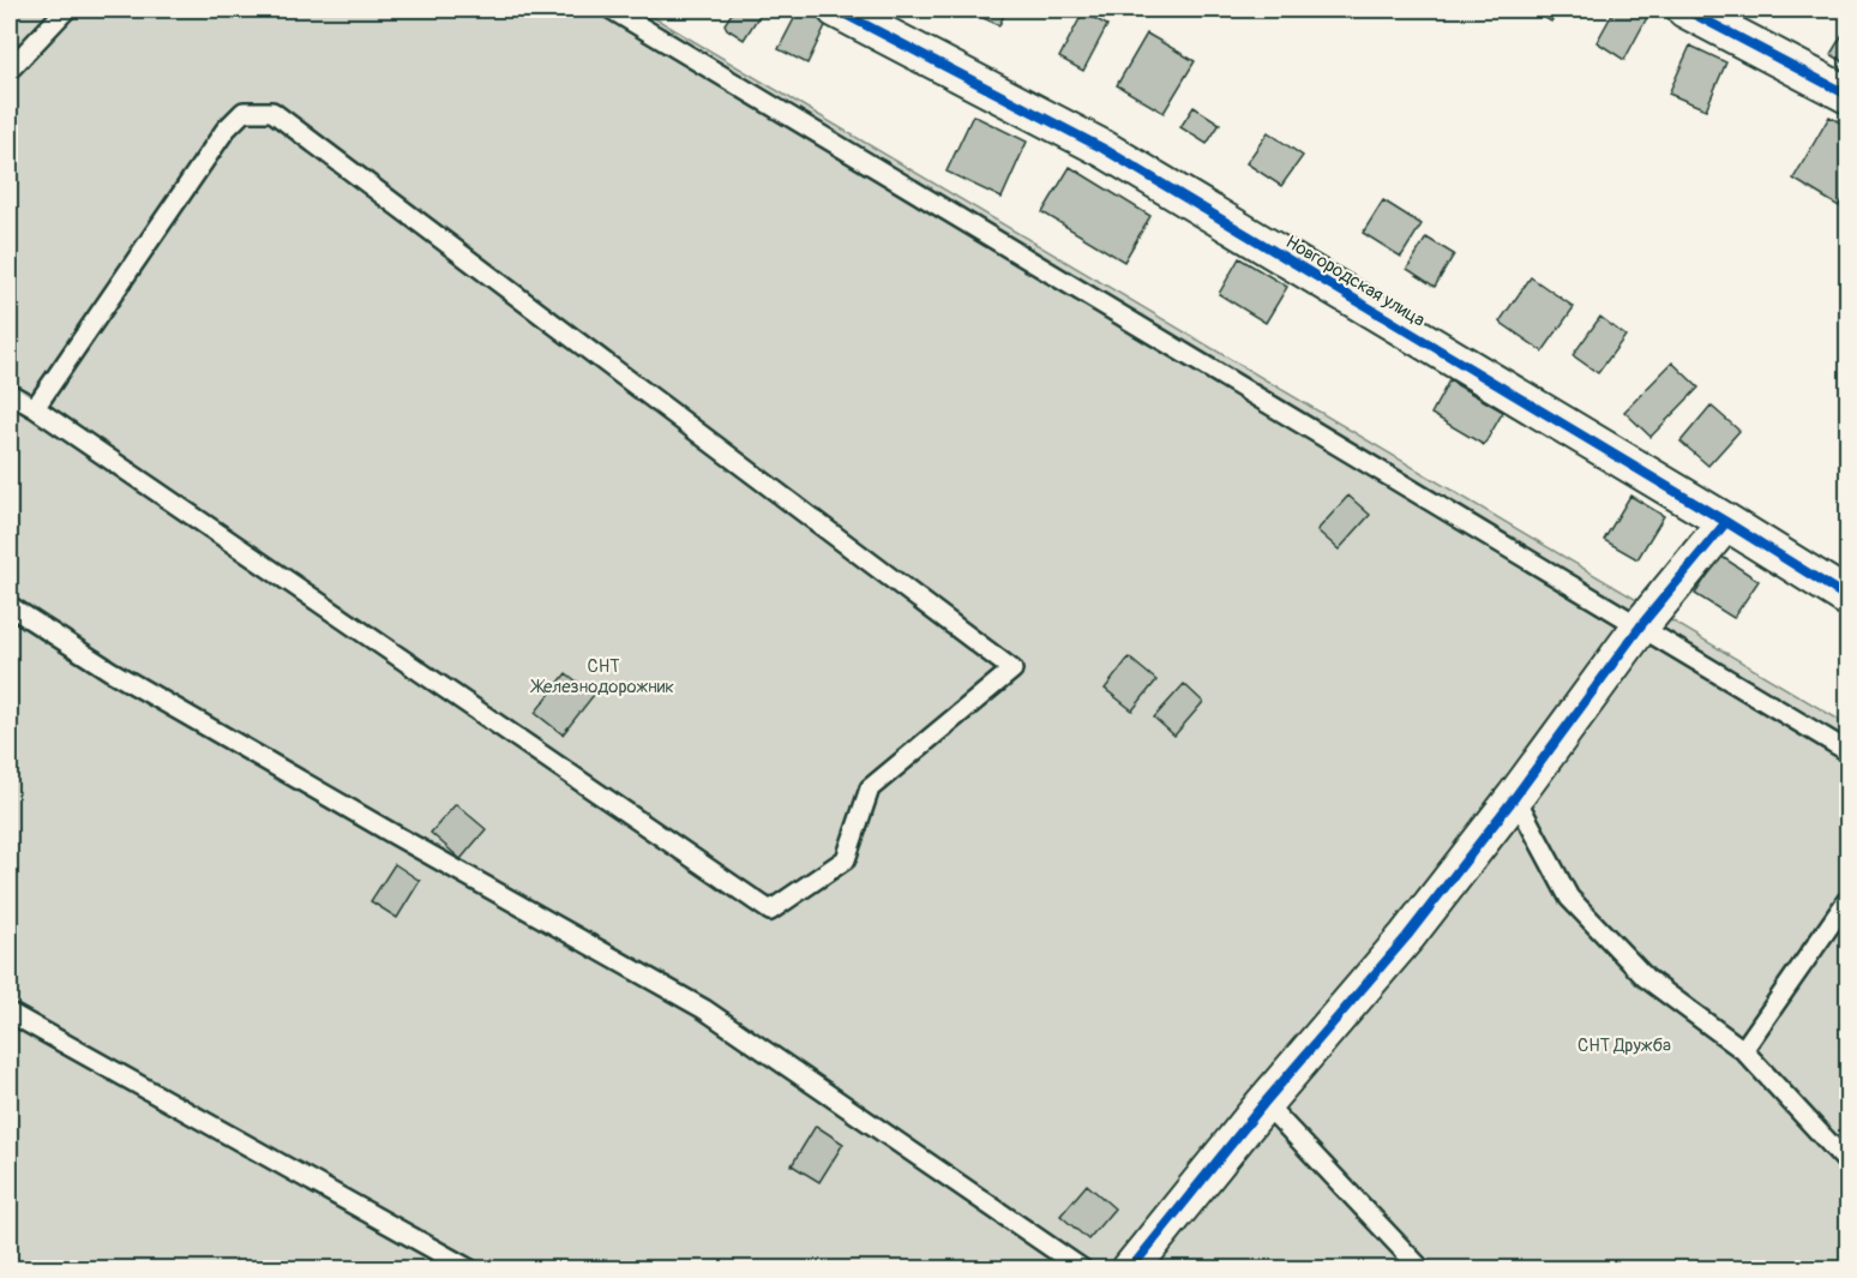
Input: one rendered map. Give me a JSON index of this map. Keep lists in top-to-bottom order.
{
  "streets": {
    "street": ["Новгородская улица"]
  },
  "parks": ["СНТ Железнодорожник", "СНТ Дружба"]
}
